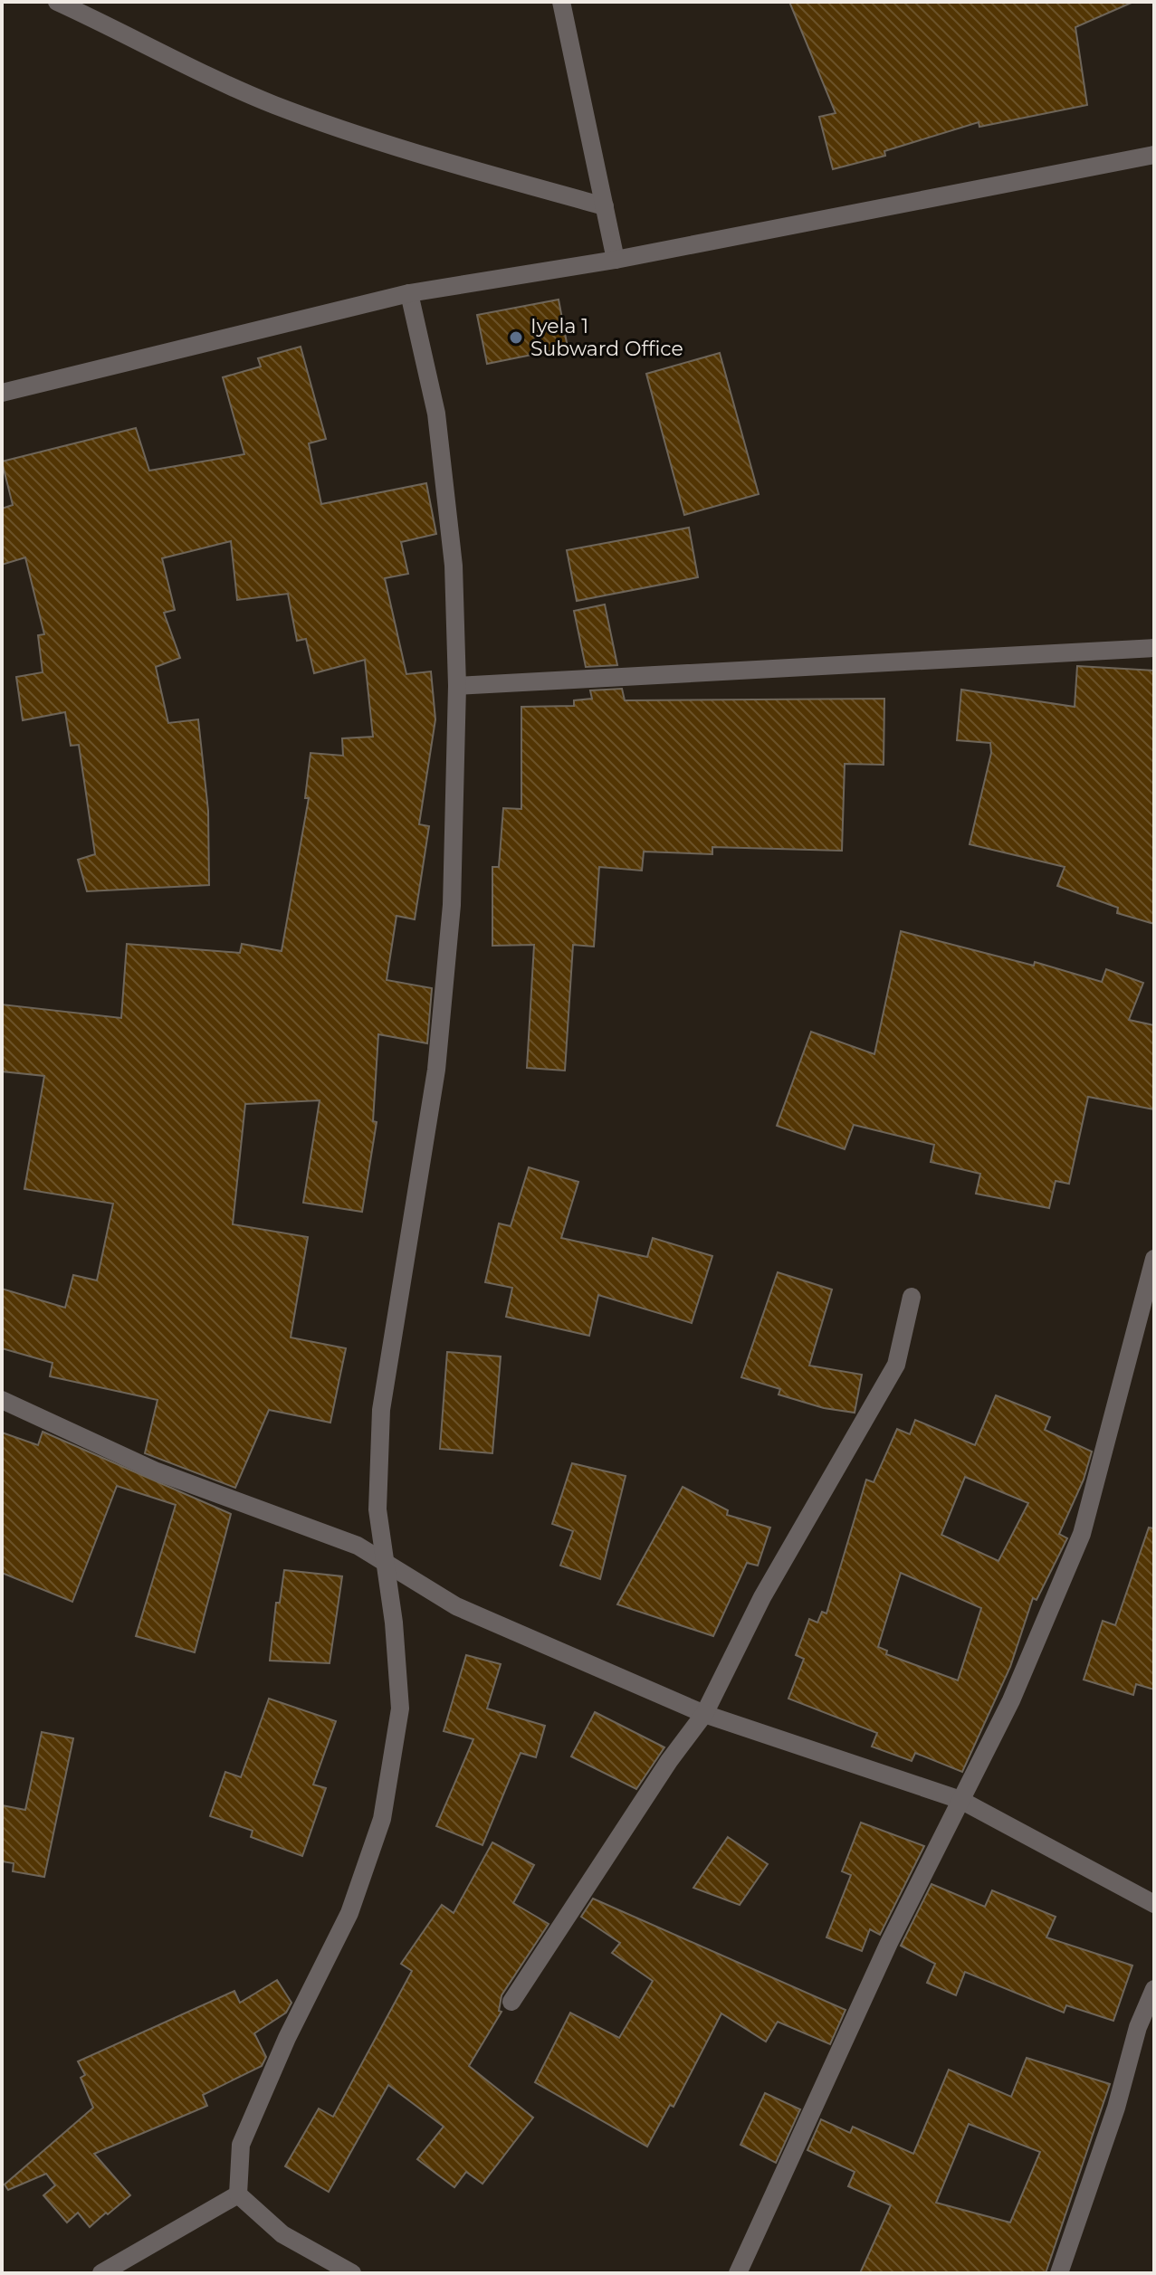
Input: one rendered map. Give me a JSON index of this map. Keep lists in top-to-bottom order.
{
  "places": ["Iyela 1 Subward Office"]
}
